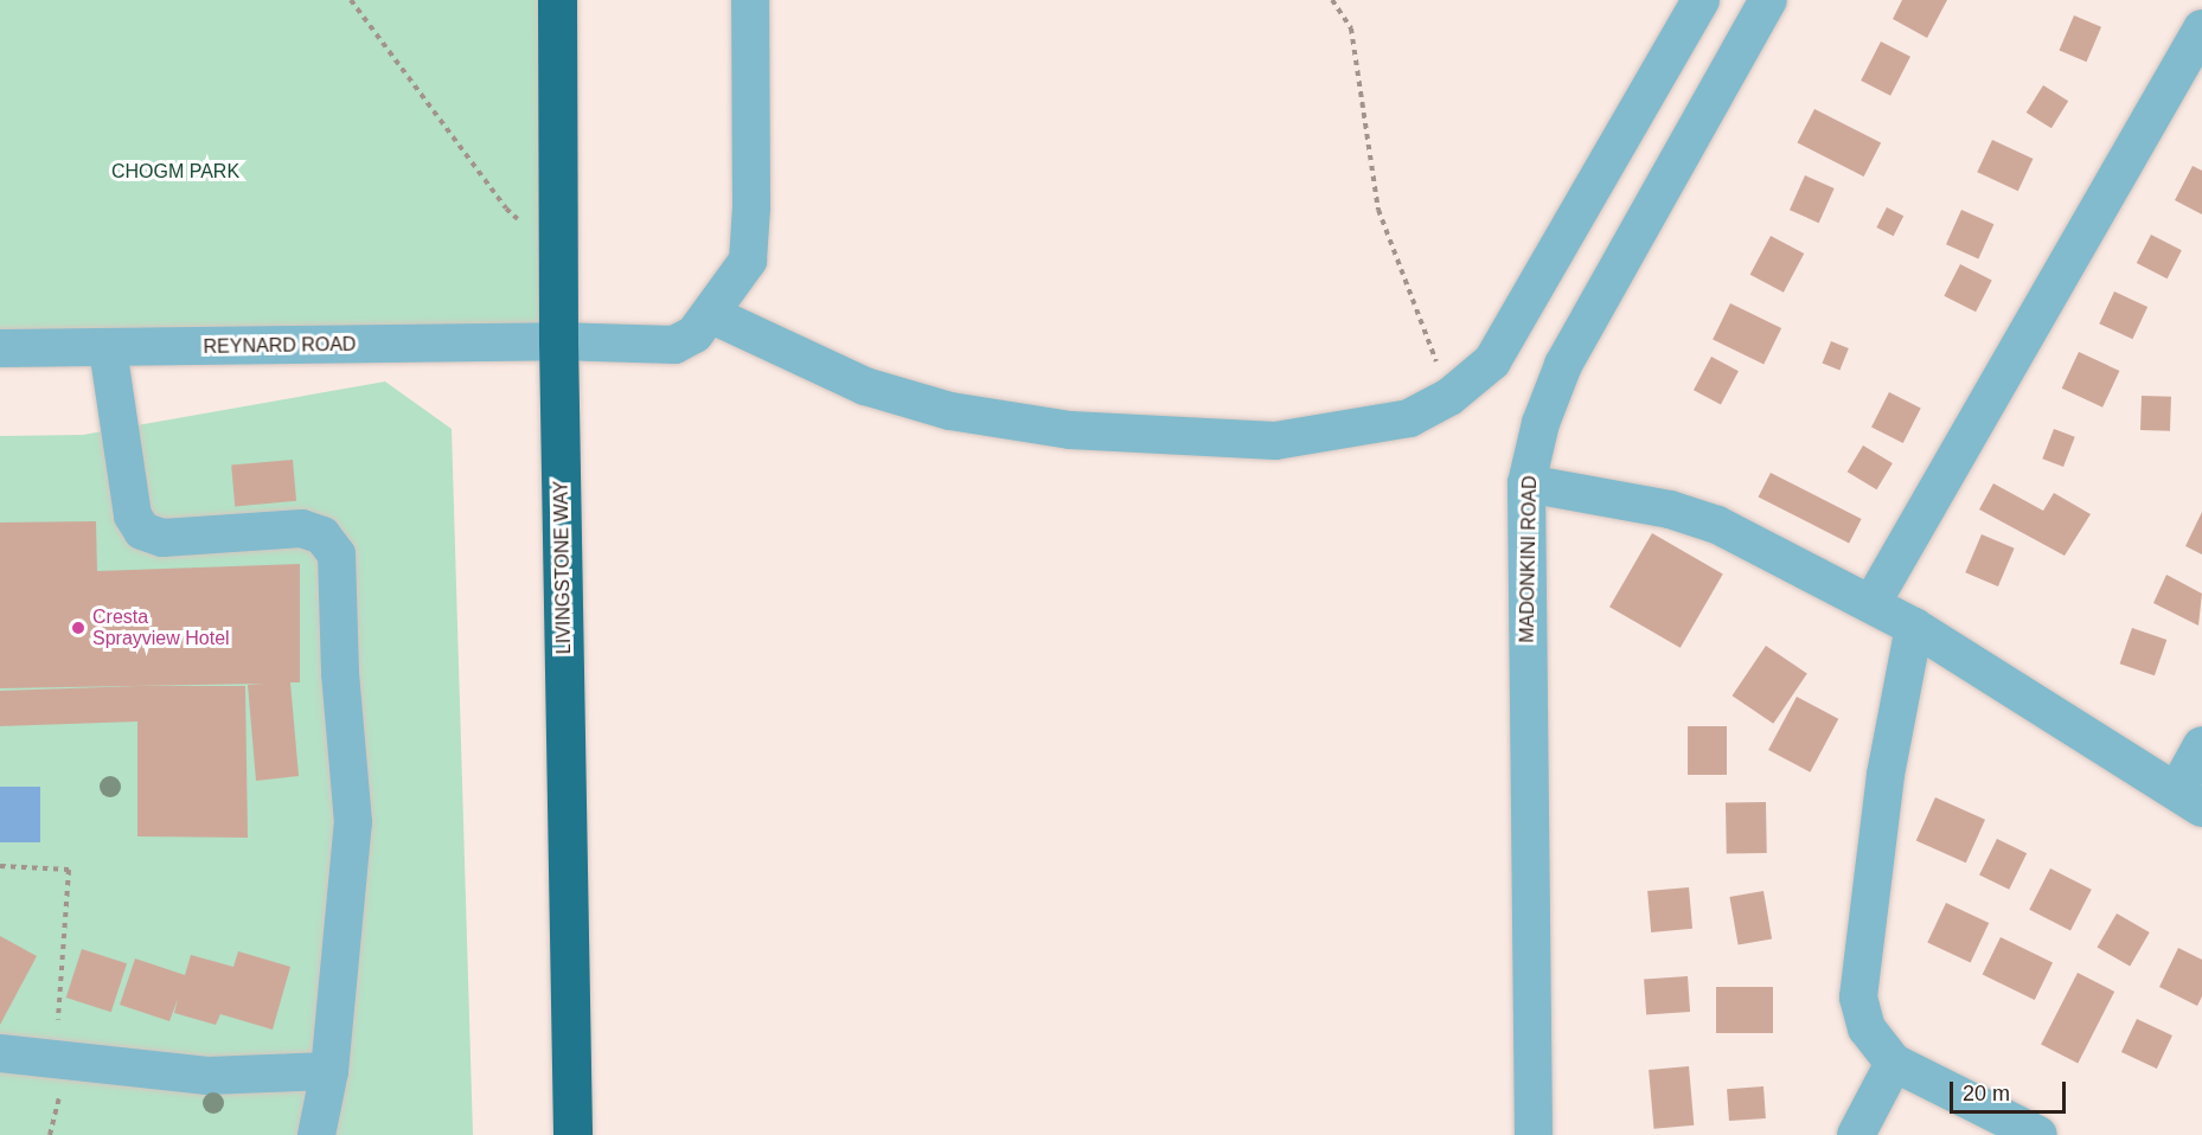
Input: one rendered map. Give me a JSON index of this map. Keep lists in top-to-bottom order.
{
  "streets": {
    "highway": ["LIVINGSTONE WAY"],
    "street": ["REYNARD ROAD", "MADONKINI ROAD"]
  },
  "crossings": [
    ["REYNARD ROAD", "LIVINGSTONE WAY"]
  ],
  "parks": ["CHOGM PARK"],
  "places": ["Cresta Sprayview Hotel"],
  "scale_bar": "20 m"
}
